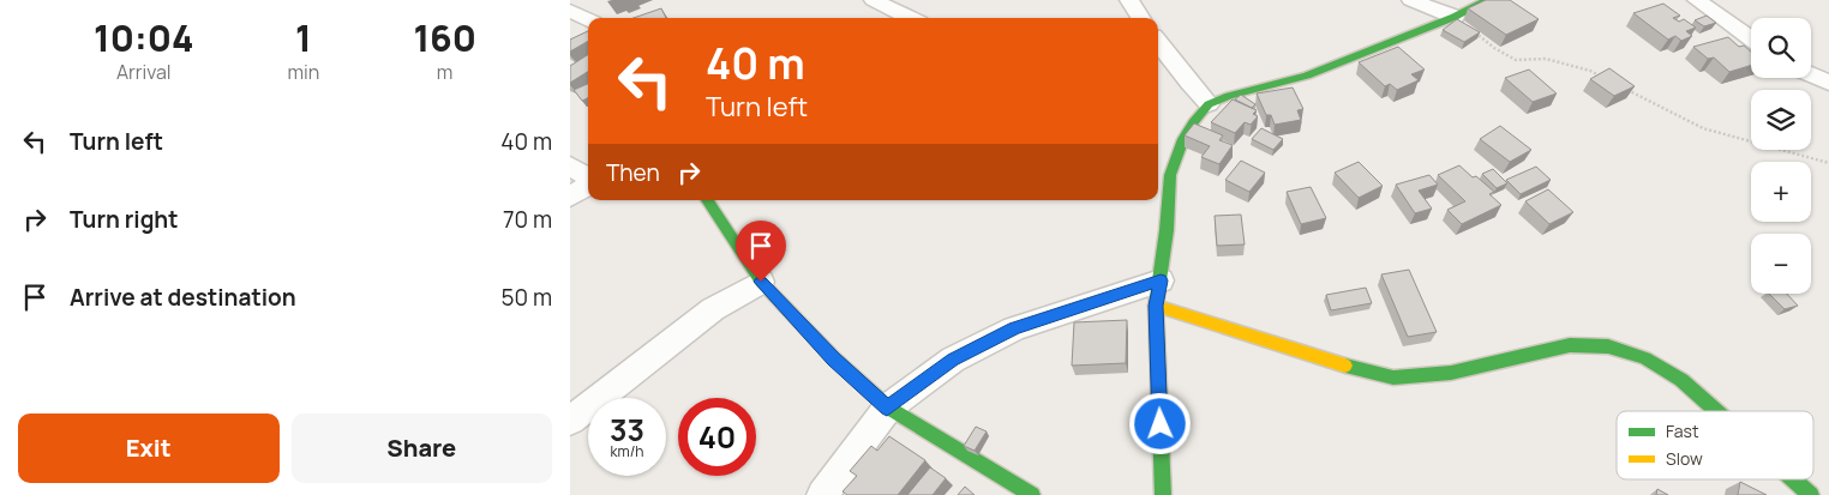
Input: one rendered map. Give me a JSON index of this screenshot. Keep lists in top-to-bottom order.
{
  "legend": ["Fast", "Slow"],
  "page": {
    "eta": [
      "10:04",
      "Arrival",
      "1",
      "min",
      "160",
      "m"
    ],
    "map_buttons": ["+", "−"],
    "turn": ["40 m", "Turn left"],
    "list": [
      {
        "name": "Turn left",
        "value": "40 m"
      },
      {
        "name": "Turn right",
        "value": "70 m"
      },
      {
        "name": "Arrive at destination",
        "value": "50 m"
      }
    ],
    "then": "Then",
    "speed": "33 km/h",
    "limit": "40",
    "buttons": ["Exit", "Share"]
  }
}
